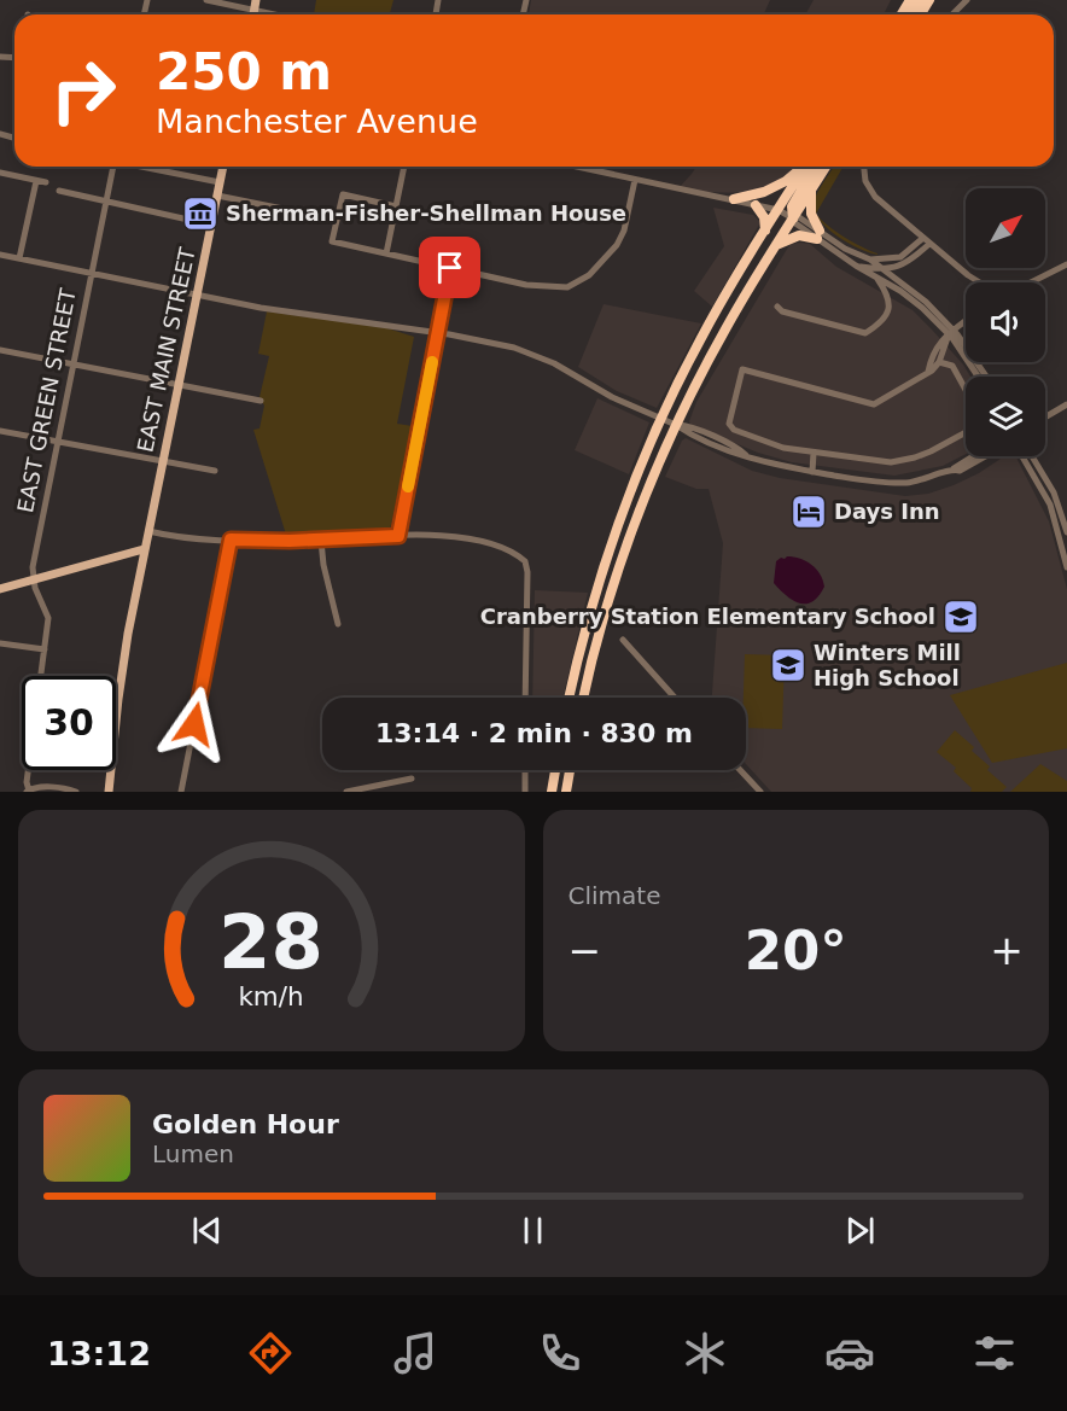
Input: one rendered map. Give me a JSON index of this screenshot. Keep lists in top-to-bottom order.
{
  "streets": {
    "main road": ["EAST MAIN STREET"],
    "street": ["EAST GREEN STREET"]
  },
  "places": {
    "museum": ["Sherman-Fisher-Shellman House"],
    "hotel": ["Days Inn"],
    "school or university": ["Cranberry Station Elementary School", "Winters Mill High School"]
  },
  "north": "top right",
  "page": {
    "turn": ["250 m", "Manchester Avenue"],
    "limit": "30",
    "trip": "13:14 · 2 min · 830 m",
    "tile": "Climate",
    "heat": ["−", "20°", "+"],
    "song": ["Golden Hour", "Lumen"],
    "tabs": "13:12",
    "gauge": ["28", "km/h"]
  }
}
